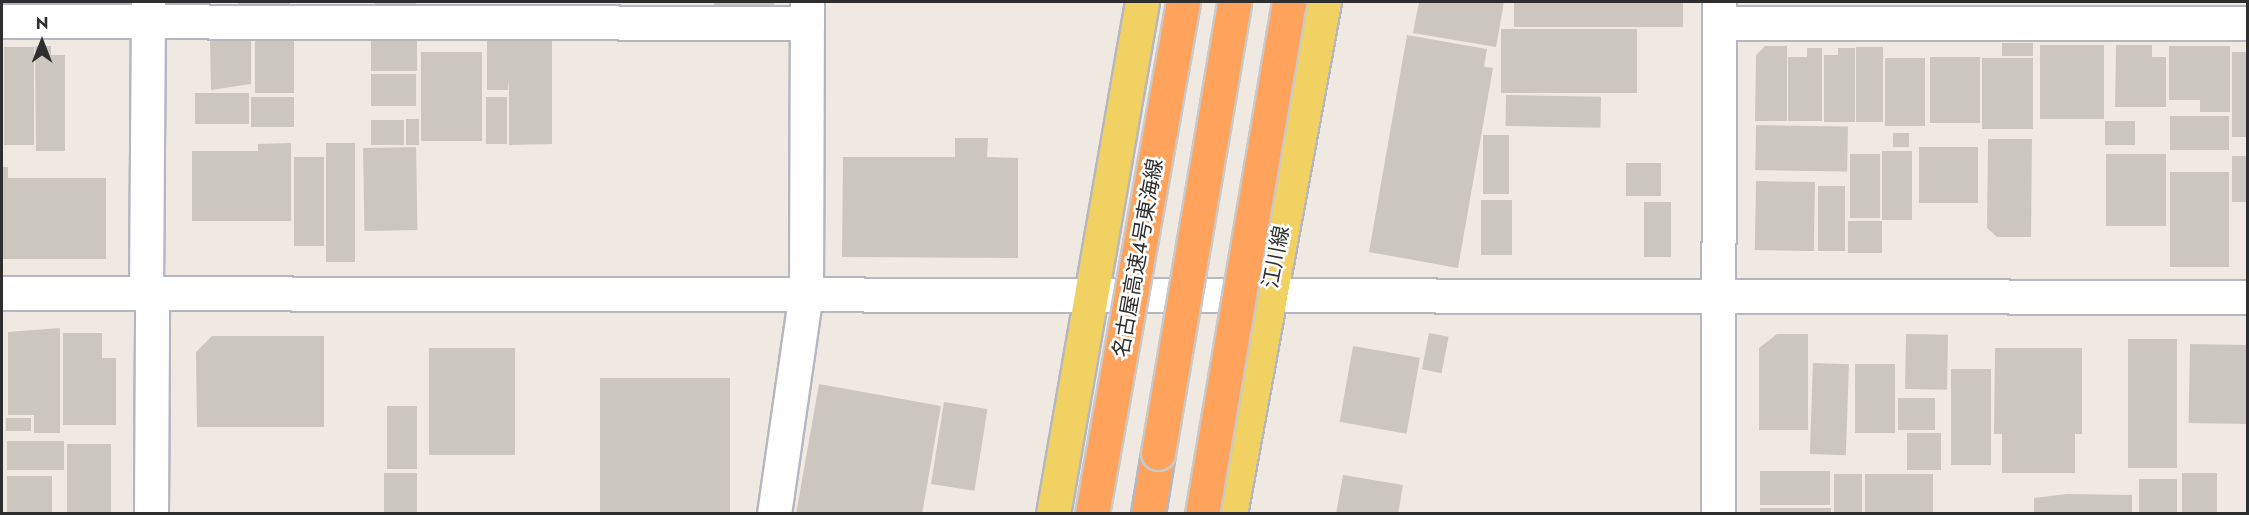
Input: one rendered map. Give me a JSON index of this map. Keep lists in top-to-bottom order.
{
  "streets": {
    "highway": ["名古屋高速4号東海線"],
    "main road": ["江川線"]
  },
  "north": "top"
}
